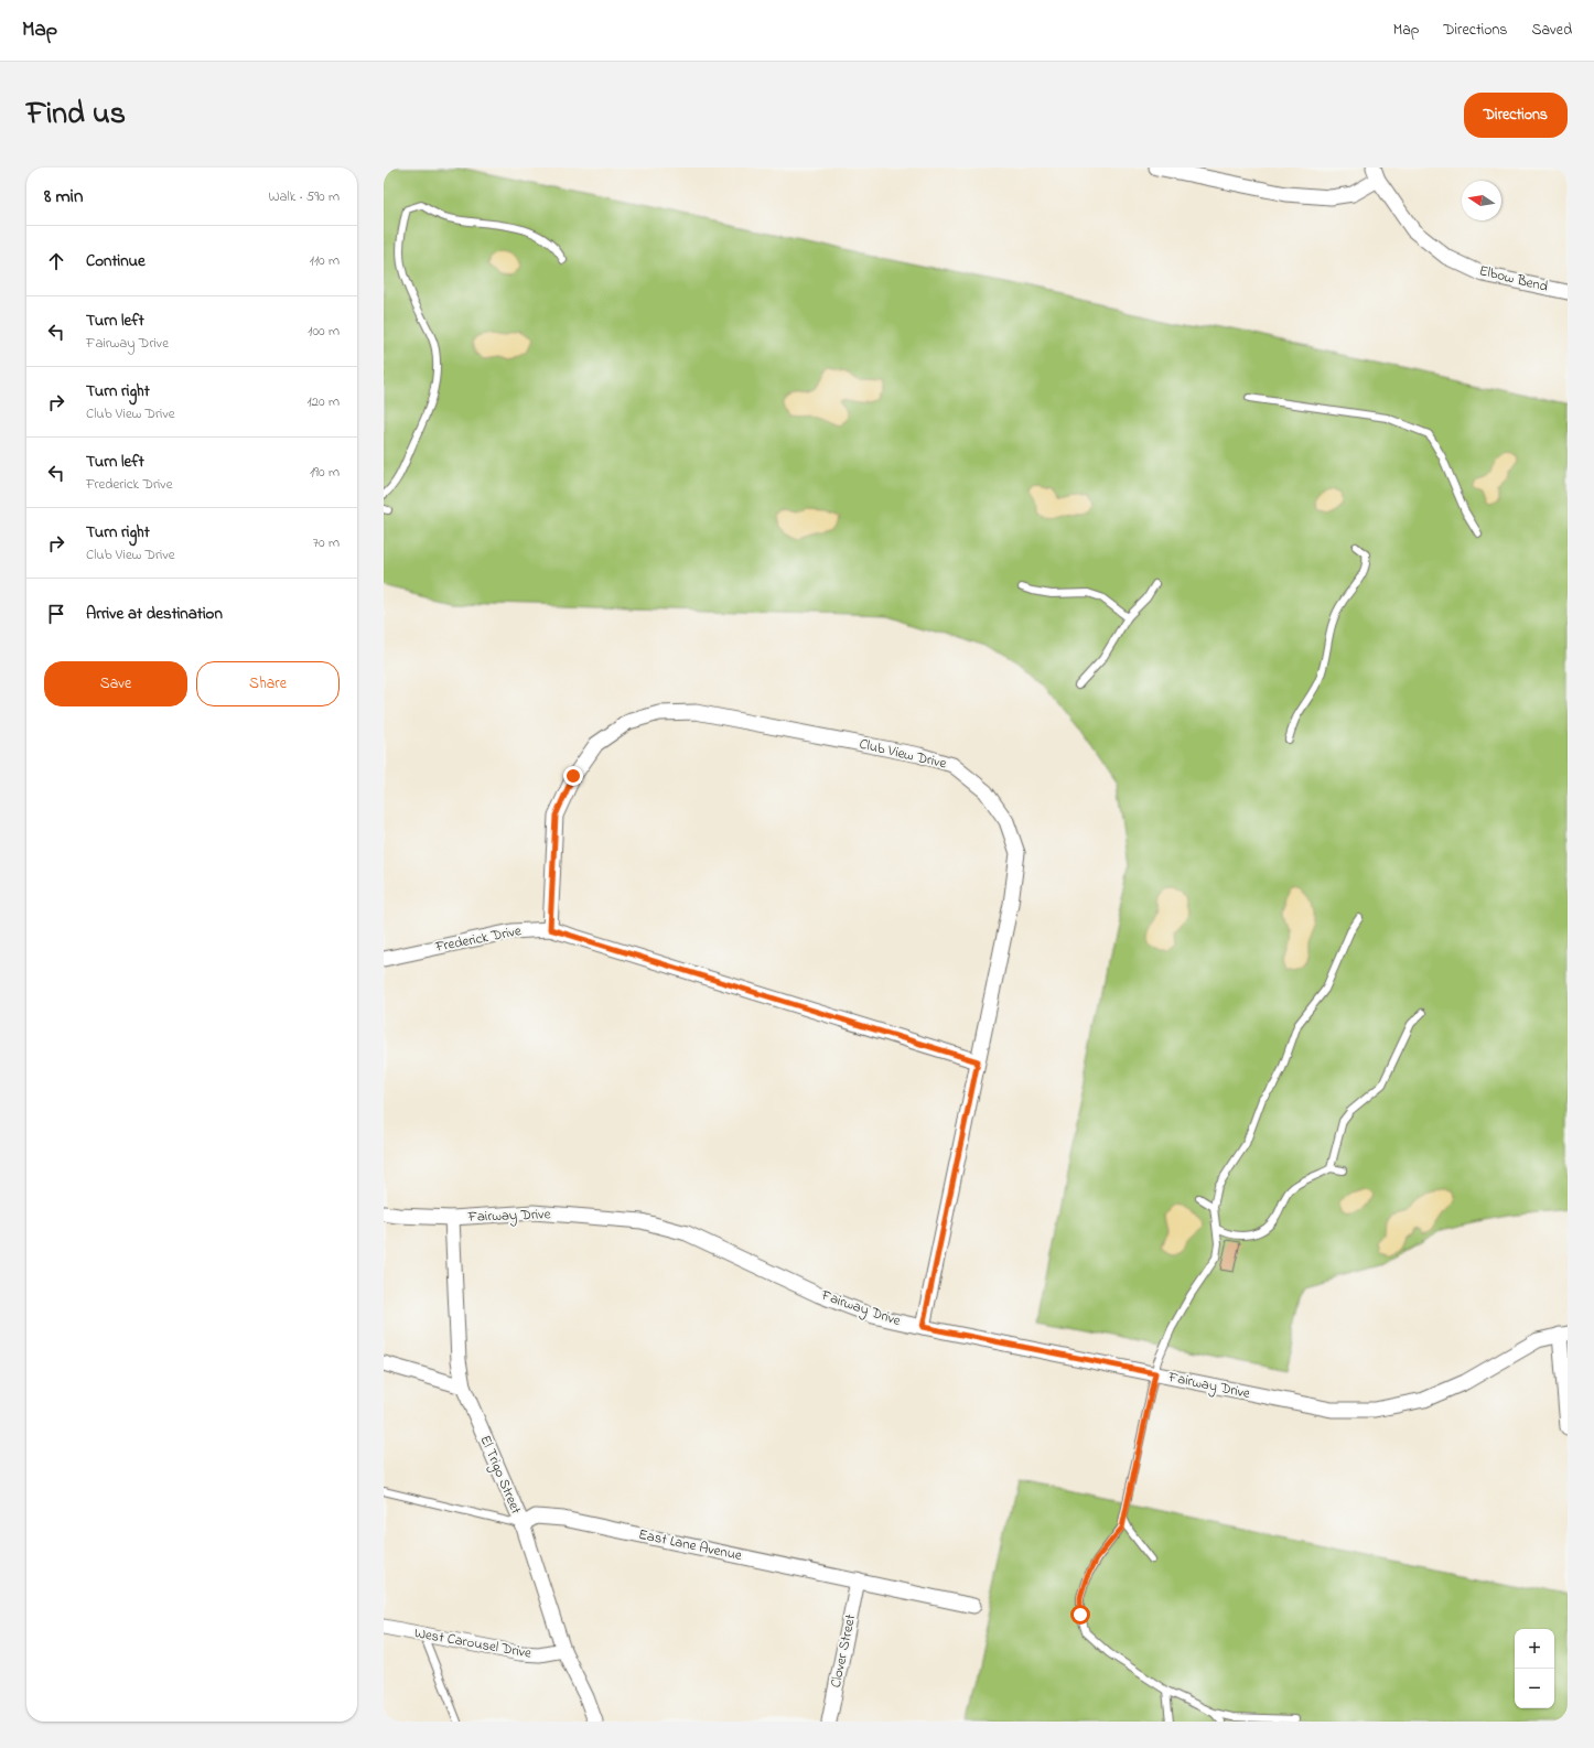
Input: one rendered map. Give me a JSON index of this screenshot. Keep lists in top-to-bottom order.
{
  "streets": {
    "street": [
      "Elbow Bend",
      "Club View Drive",
      "Frederick Drive",
      "Fairway Drive",
      "El Trigo Street",
      "East Lane Avenue",
      "West Carousel Drive",
      "Clover Street"
    ]
  },
  "crossings": [
    ["Club View Drive", "Frederick Drive"],
    ["Club View Drive", "Fairway Drive"],
    ["Fairway Drive", "El Trigo Street"],
    ["El Trigo Street", "East Lane Avenue"],
    ["El Trigo Street", "West Carousel Drive"],
    ["East Lane Avenue", "Clover Street"]
  ],
  "north": "left",
  "page": {
    "header": "Map",
    "nav": ["Map", "Directions", "Saved"],
    "title": "Find us",
    "buttons": [
      "Directions",
      ["Save", "Share"]
    ],
    "heading": ["8 min", "Walk · 590 m"],
    "list": [
      ["Continue", "110 m"],
      ["Turn left", "Fairway Drive", "100 m"],
      ["Turn right", "Club View Drive", "120 m"],
      ["Turn left", "Frederick Drive", "190 m"],
      ["Turn right", "Club View Drive", "70 m"],
      "Arrive at destination"
    ],
    "map_buttons": ["+", "−"]
  }
}
